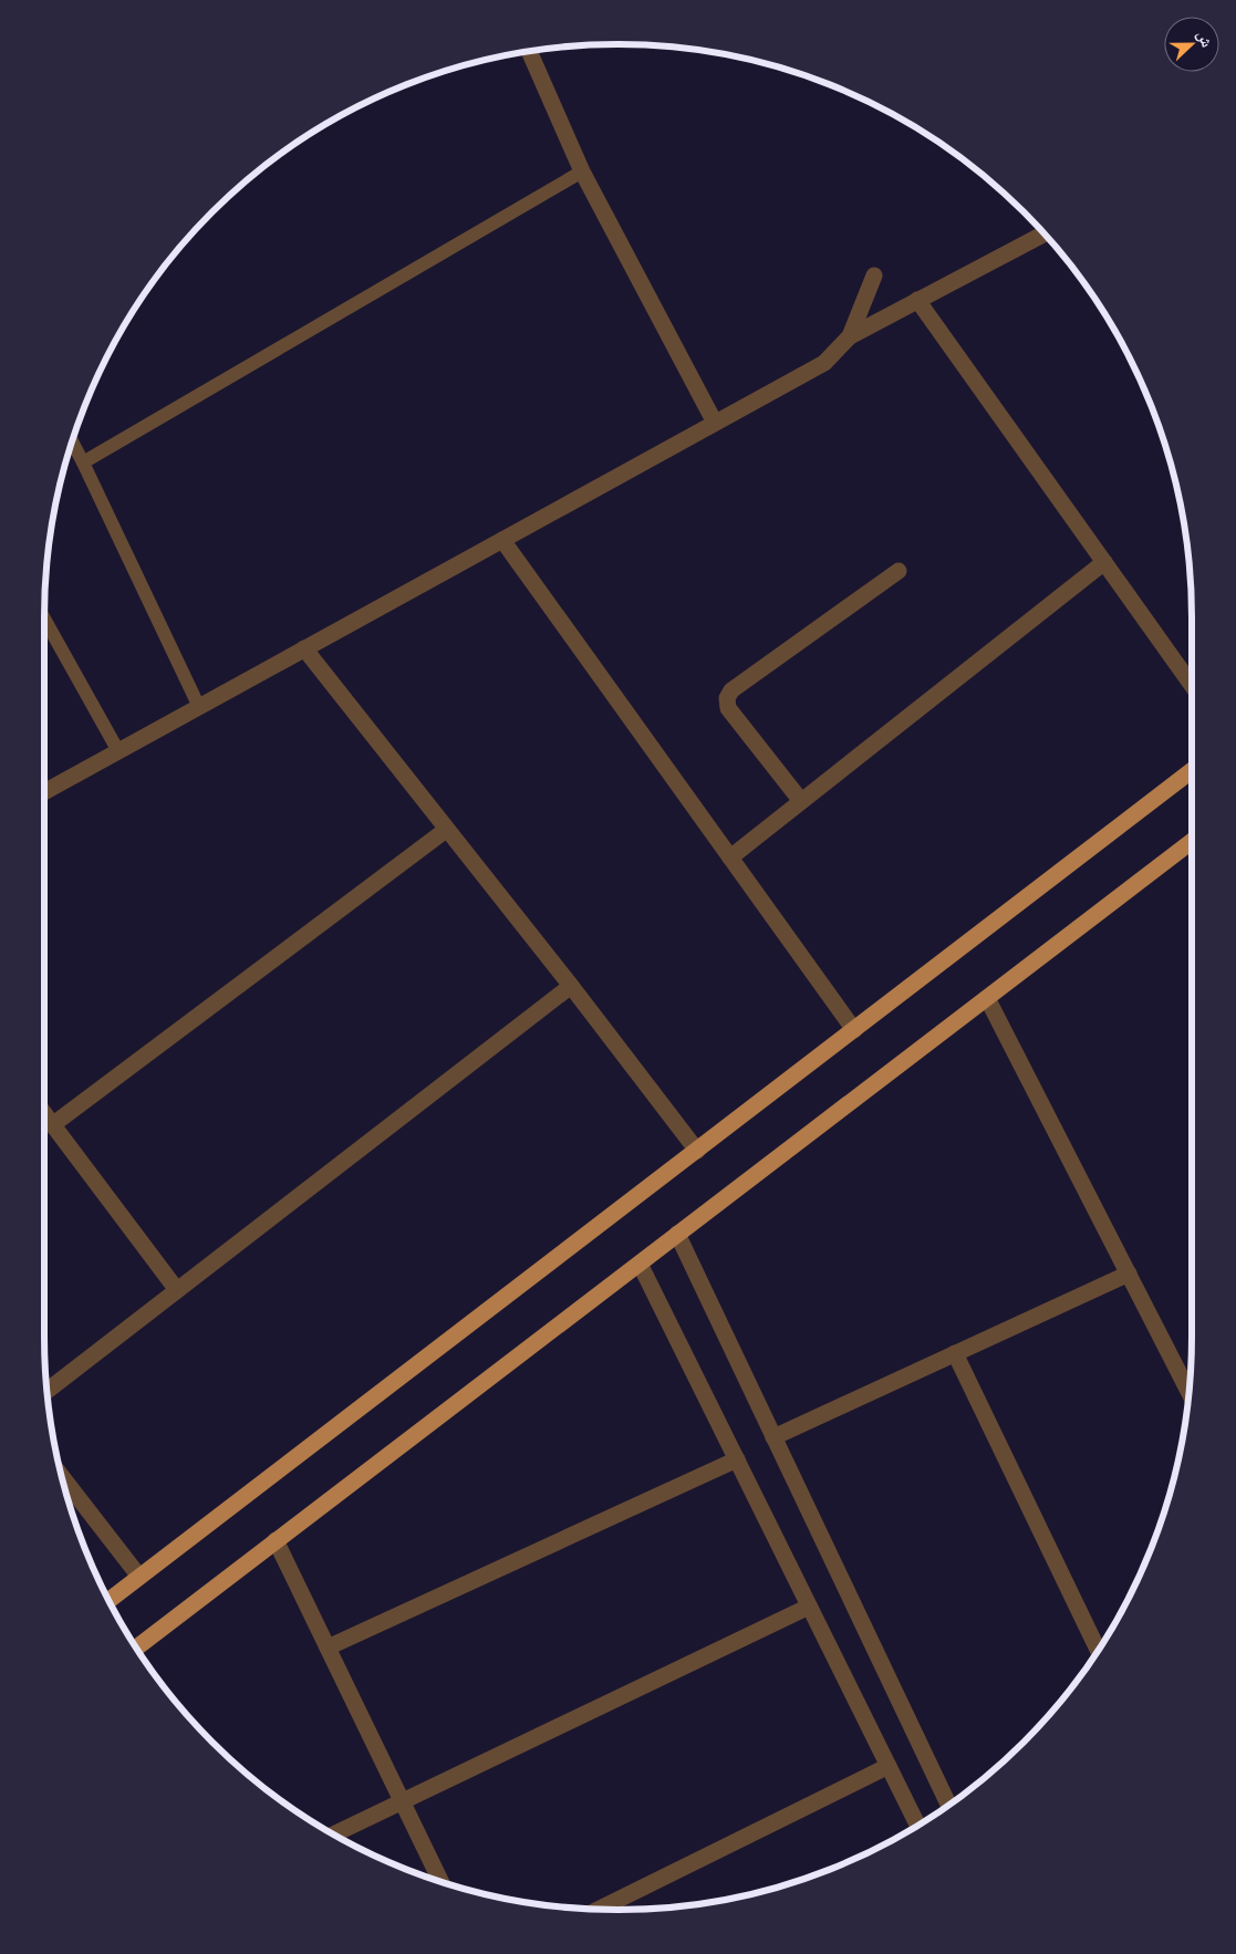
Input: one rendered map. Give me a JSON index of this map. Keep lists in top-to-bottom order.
{
  "north": "right"
}
